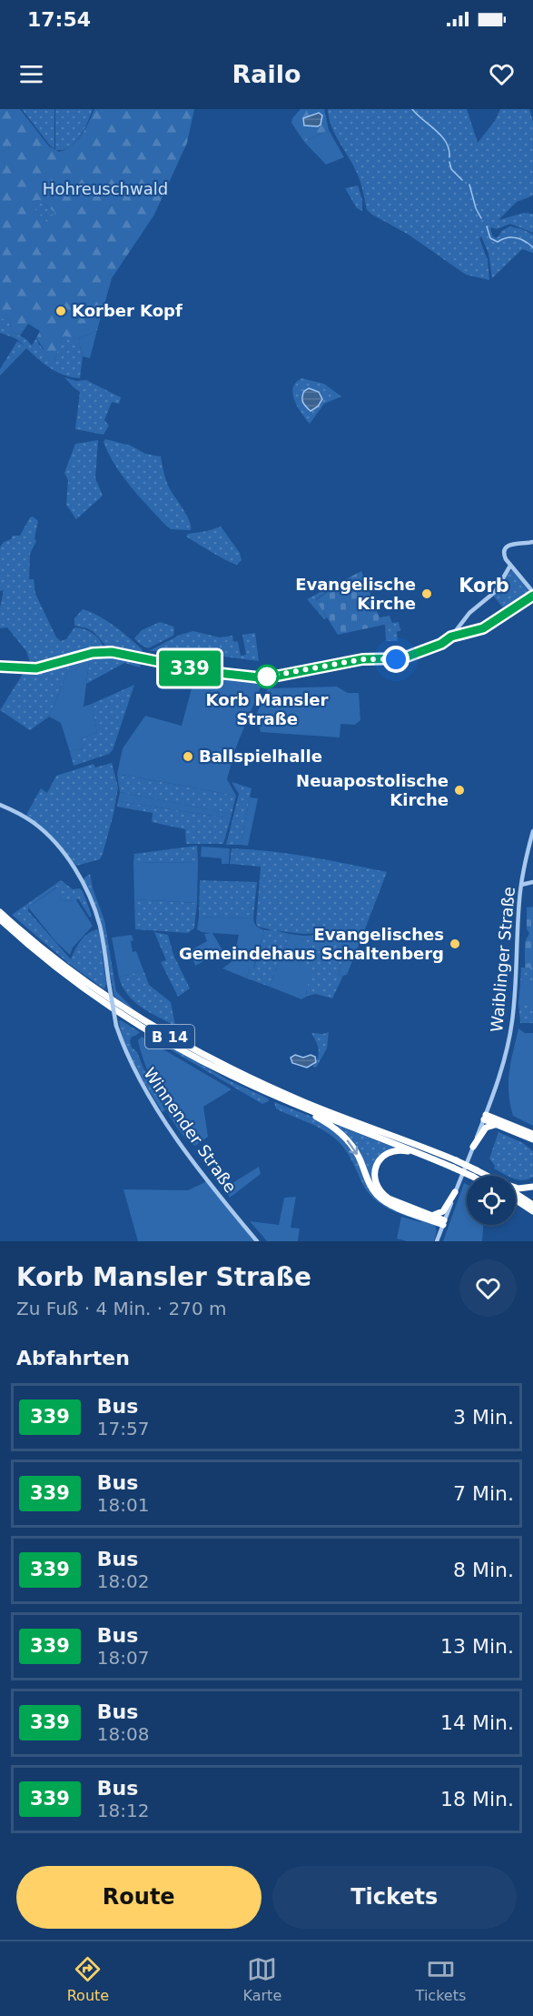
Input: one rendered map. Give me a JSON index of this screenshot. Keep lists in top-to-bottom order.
{
  "streets": {
    "highway": ["B 14"],
    "street": ["Waiblinger Straße", "Winnender Straße"]
  },
  "districts": ["Korb"],
  "parks": ["Hohreuschwald"],
  "places": [
    "Korber Kopf",
    "Evangelische Kirche",
    "Korb Mansler Straße",
    "Ballspielhalle",
    "Neuapostolische Kirche",
    "Evangelisches Gemeindehaus Schaltenberg"
  ],
  "lines": ["bus line 339"],
  "page": {
    "status": "17:54",
    "header": "Railo",
    "on_map": "339",
    "heading": [
      ["Korb Mansler Straße", "Zu Fuß · 4 Min. · 270 m"],
      "Abfahrten"
    ],
    "list": [
      {
        "mark": "339",
        "name": "Bus",
        "note": "17:57",
        "value": "3 Min."
      },
      {
        "mark": "339",
        "name": "Bus",
        "note": "18:01",
        "value": "7 Min."
      },
      {
        "mark": "339",
        "name": "Bus",
        "note": "18:02",
        "value": "8 Min."
      },
      {
        "mark": "339",
        "name": "Bus",
        "note": "18:07",
        "value": "13 Min."
      },
      {
        "mark": "339",
        "name": "Bus",
        "note": "18:08",
        "value": "14 Min."
      },
      {
        "mark": "339",
        "name": "Bus",
        "note": "18:12",
        "value": "18 Min."
      }
    ],
    "buttons": ["Route", "Tickets"],
    "tabs": ["Route", "Karte", "Tickets"]
  }
}
